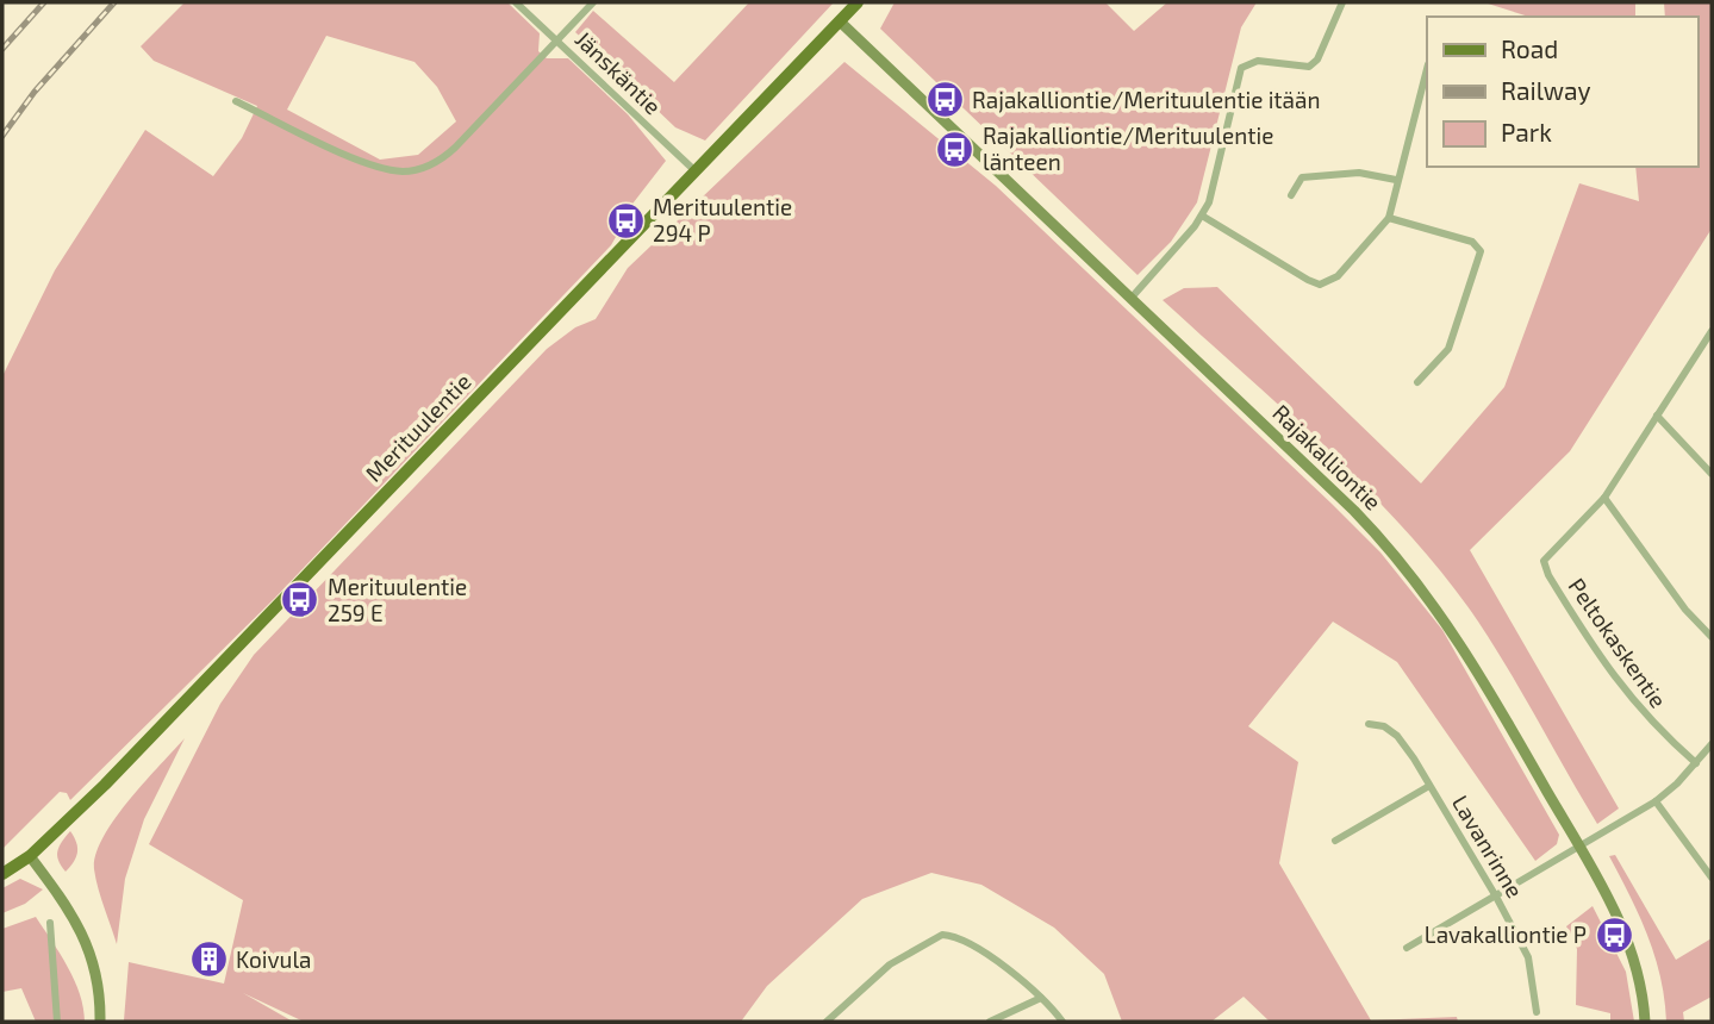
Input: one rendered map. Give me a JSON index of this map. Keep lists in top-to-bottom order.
{
  "streets": {
    "main road": ["Merituulentie"],
    "street": [
      "Jänskäntie",
      "Rajakalliontie",
      "Peltokaskentie",
      "Lavanrinne"
    ]
  },
  "crossings": [
    ["Jänskäntie", "Merituulentie"],
    ["Merituulentie", "Rajakalliontie"]
  ],
  "places": {
    "bus stop": [
      "Rajakalliontie/Merituulentie itään",
      "Rajakalliontie/Merituulentie länteen",
      "Merituulentie 294 P",
      "Merituulentie 259 E",
      "Lavakalliontie P"
    ],
    "building": ["Koivula"]
  },
  "legend": ["Road", "Railway", "Park"]
}
